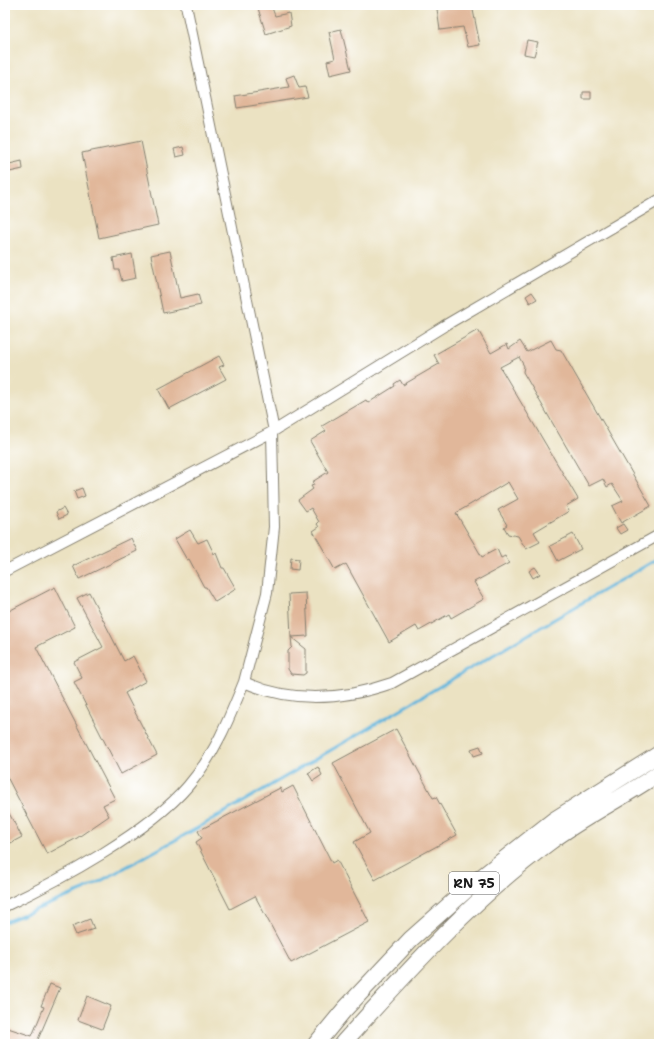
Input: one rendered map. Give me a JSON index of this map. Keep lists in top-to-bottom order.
{
  "streets": {
    "highway": ["RN 75"]
  }
}
